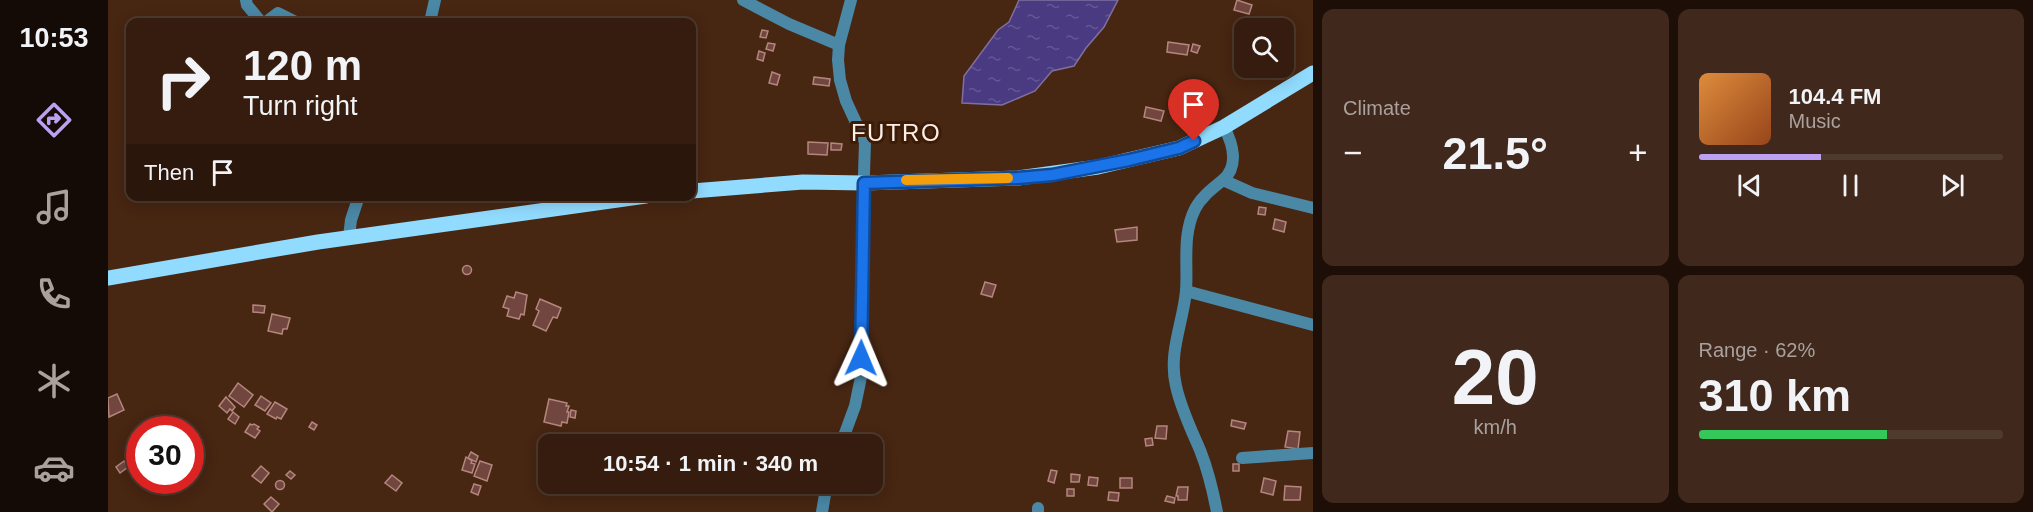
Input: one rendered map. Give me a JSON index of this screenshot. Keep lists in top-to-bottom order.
{
  "districts": ["FUTRO"],
  "page": {
    "tabs": "10:53",
    "tile": [
      "Climate",
      ["20", "km/h"],
      ["Range · 62%", "310 km"]
    ],
    "turn": ["120 m", "Turn right"],
    "song": ["104.4 FM", "Music"],
    "heat": ["−", "21.5°", "+"],
    "then": "Then",
    "limit": "30",
    "trip": "10:54 · 1 min · 340 m"
  }
}
